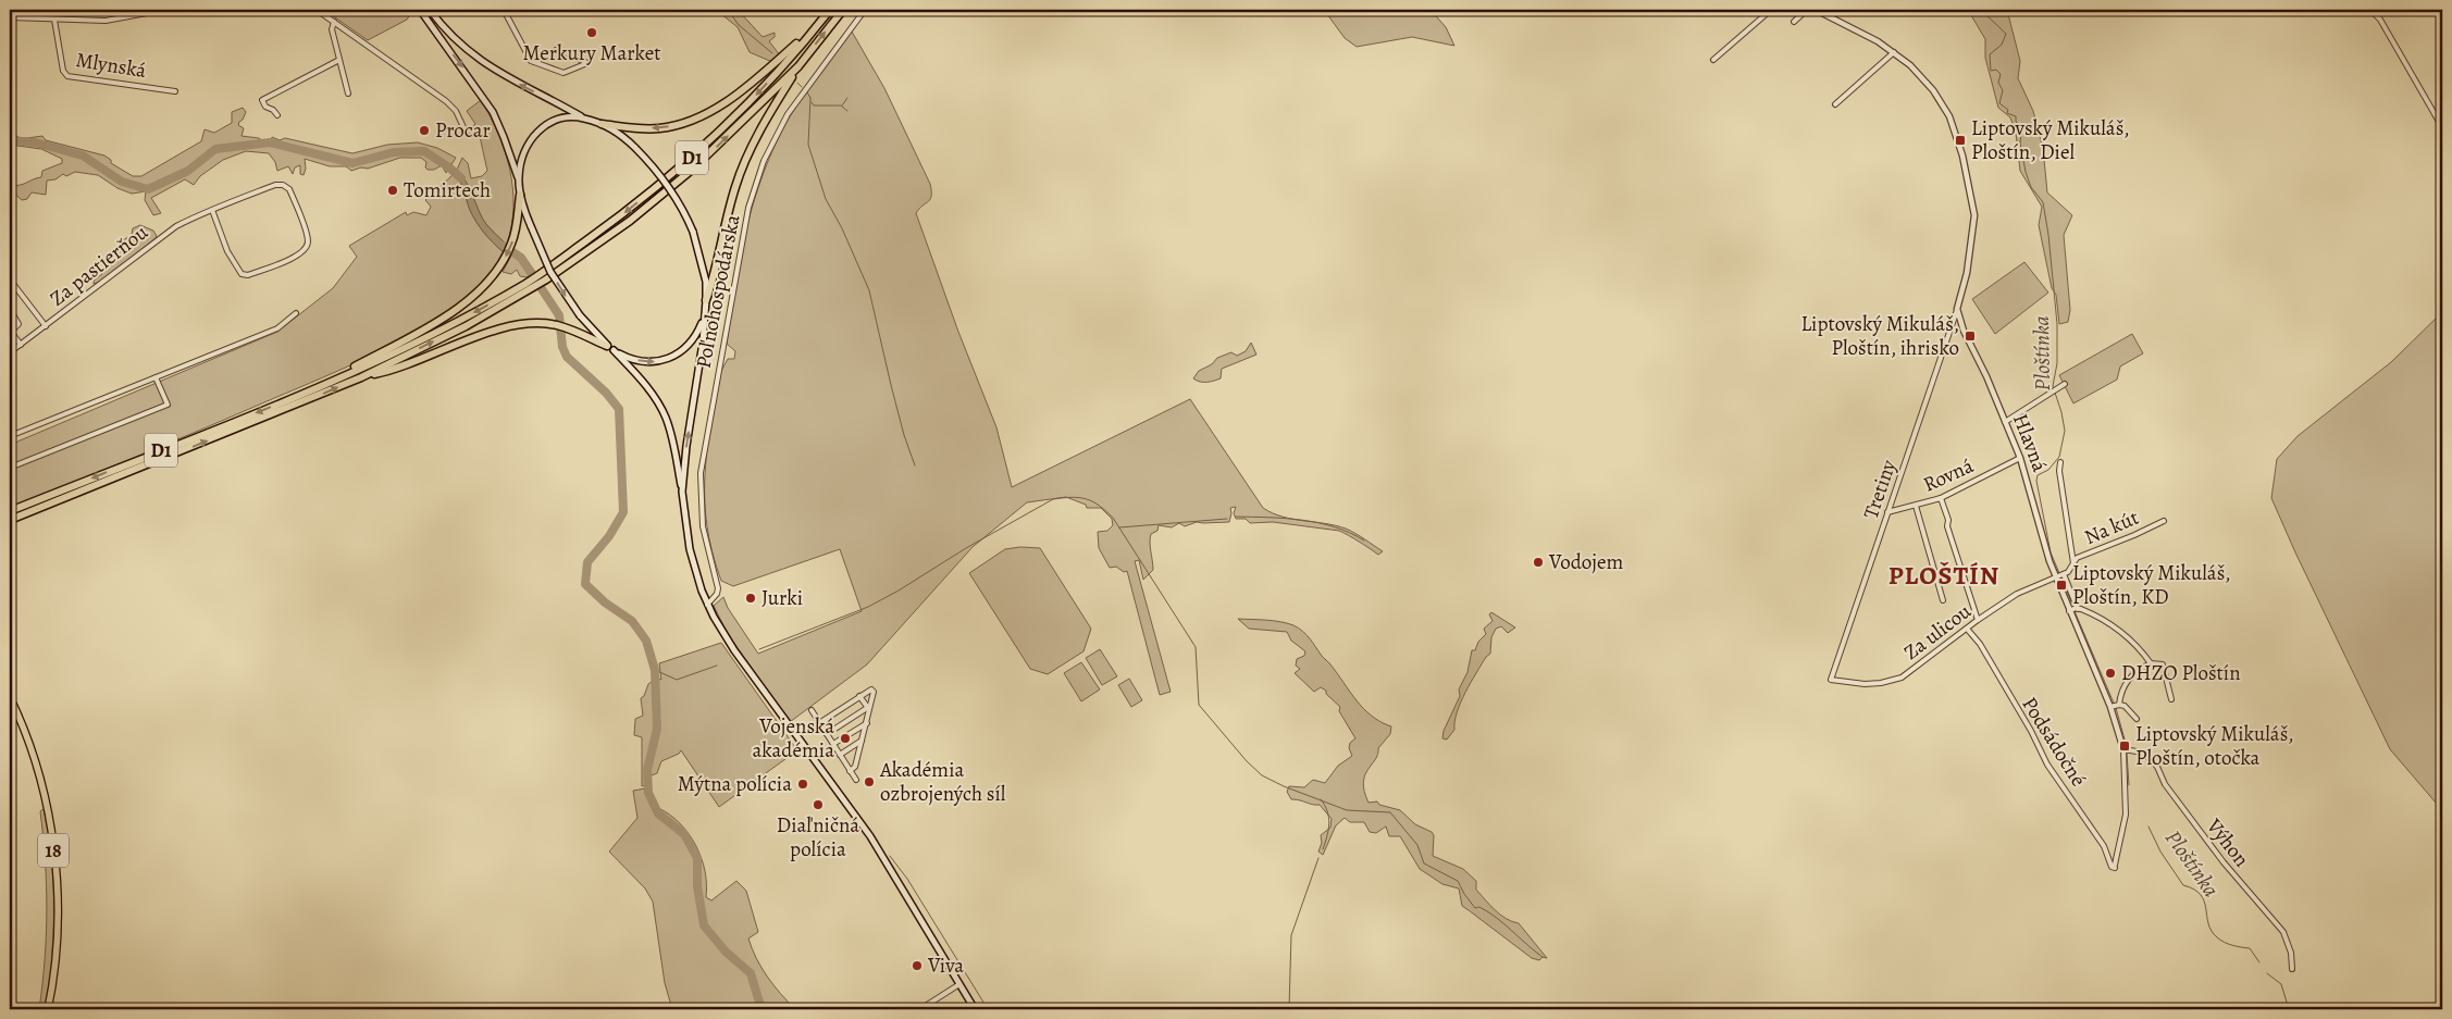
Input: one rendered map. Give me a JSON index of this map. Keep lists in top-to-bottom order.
{
  "streets": {
    "highway": ["D1"],
    "main road": ["18"],
    "street": [
      "Mlynská",
      "Za pastierňou",
      "Poľnohospodárska",
      "Hlavná",
      "Rovná",
      "Tretiny",
      "Na kút",
      "Za ulicou",
      "Podsádočné",
      "Výhon"
    ]
  },
  "crossings": [
    ["Hlavná", "Rovná"],
    ["Hlavná", "Tretiny"],
    ["Hlavná", "Na kút"],
    ["Hlavná", "Za ulicou"],
    ["Rovná", "Tretiny"],
    ["Tretiny", "Za ulicou"],
    ["Na kút", "Za ulicou"],
    ["Za ulicou", "Podsádočné"],
    ["Podsádočné", "Výhon"]
  ],
  "districts": ["PLOŠTÍN"],
  "water": ["Ploštínka"],
  "places": {
    "other": [
      "Merkury Market",
      "Procar",
      "Tomirtech",
      "Vodojem",
      "Jurki",
      "DHZO Ploštín",
      "Vojenská akadémia",
      "Akadémia ozbrojených síl",
      "Mýtna polícia",
      "Diaľničná polícia",
      "Viva"
    ],
    "transit": [
      "Liptovský Mikuláš, Ploštín, Diel",
      "Liptovský Mikuláš, Ploštín, ihrisko",
      "Liptovský Mikuláš, Ploštín, KD",
      "Liptovský Mikuláš, Ploštín, otočka"
    ]
  }
}
